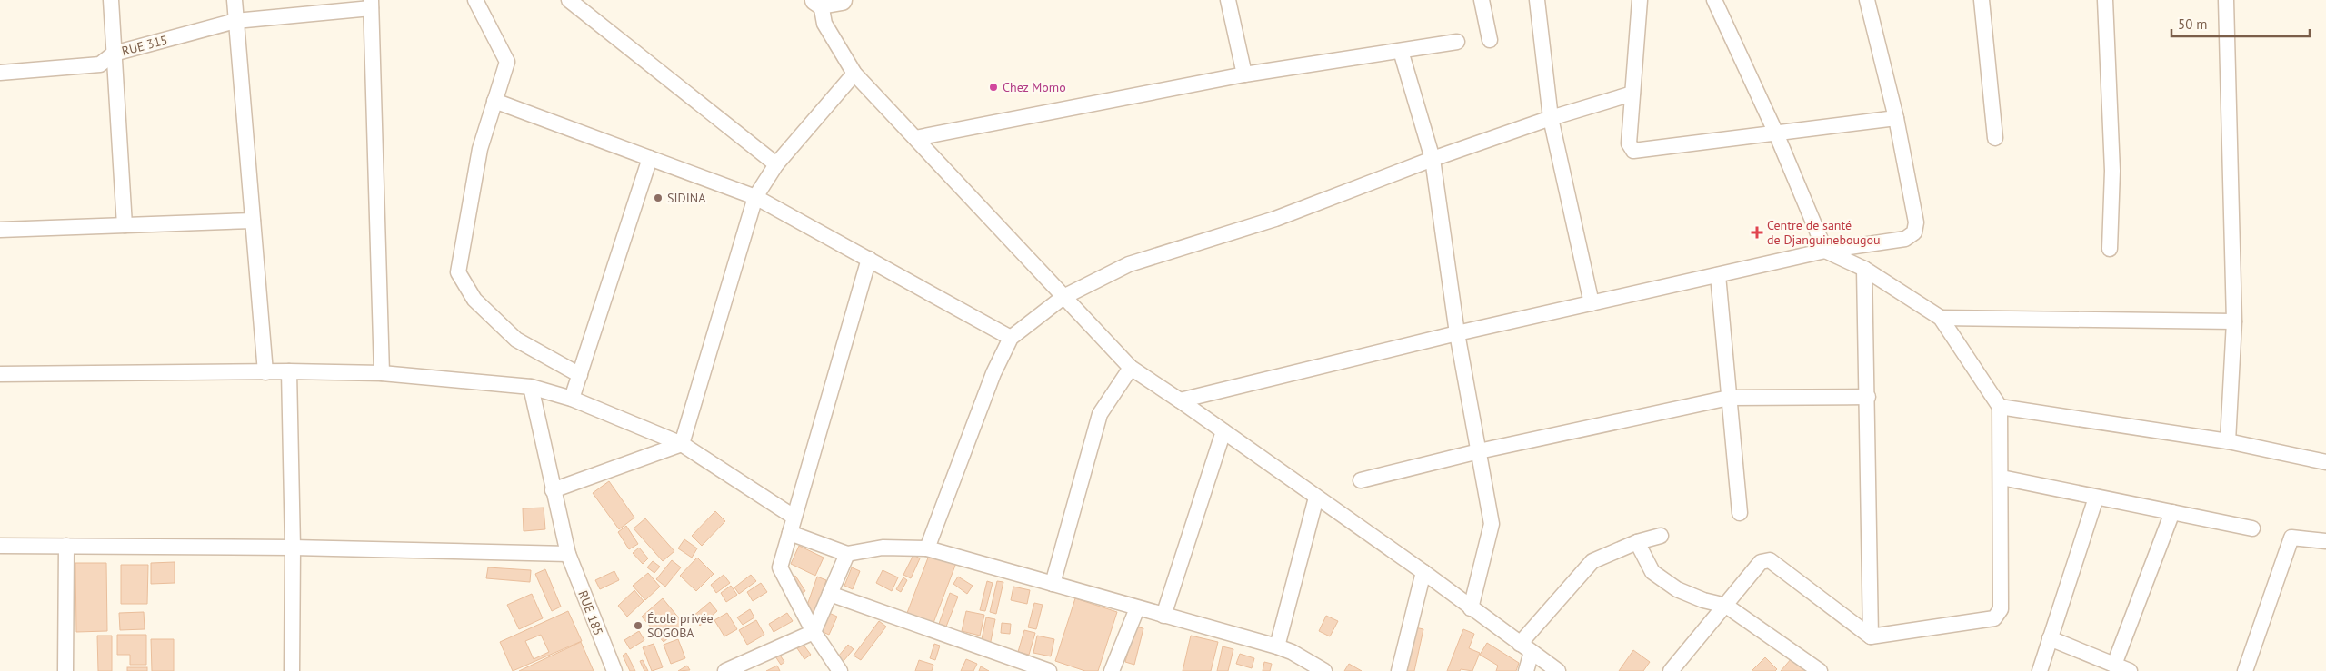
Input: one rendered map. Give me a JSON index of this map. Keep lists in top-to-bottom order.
{
  "streets": {
    "street": ["RUE 315", "RUE 185"]
  },
  "places": {
    "other": ["Chez Momo", "SIDINA", "École privée SOGOBA"],
    "health": ["Centre de santé de Djanguinebougou"]
  },
  "scale_bar": "50 m"
}
